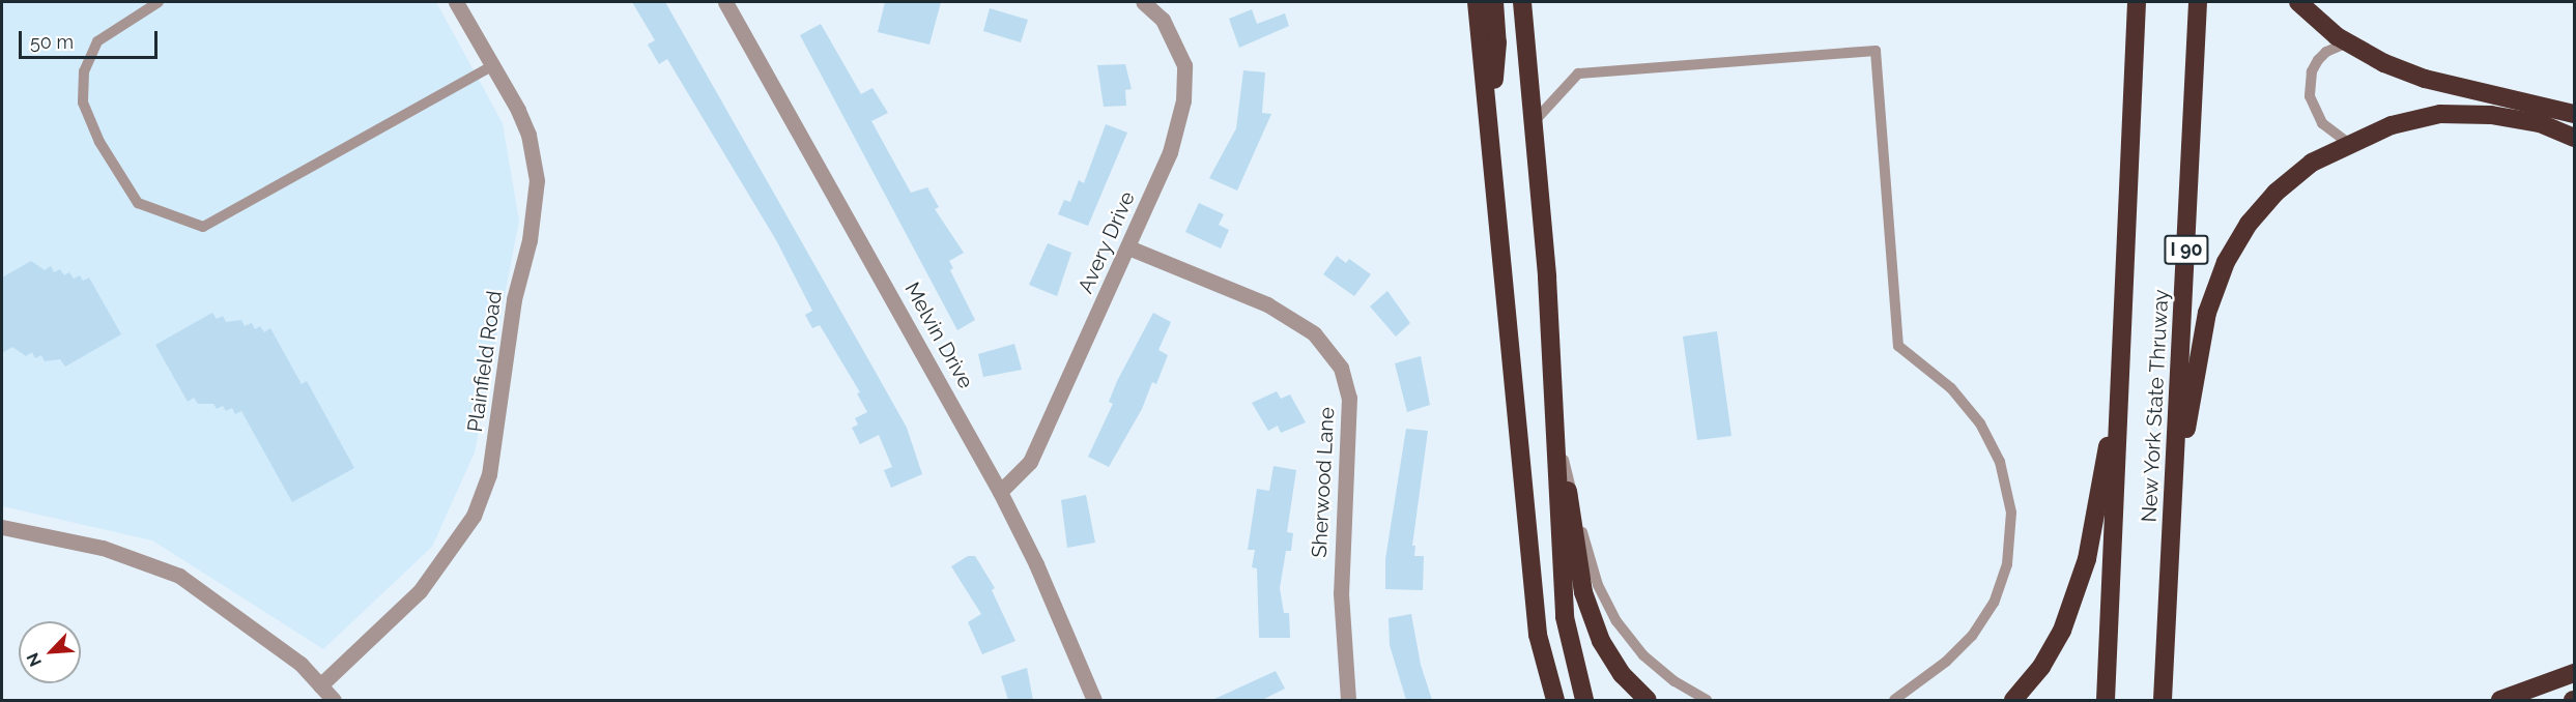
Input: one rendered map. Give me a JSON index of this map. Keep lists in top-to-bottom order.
{
  "streets": {
    "highway": ["I 90", "New York State Thruway"],
    "street": [
      "Avery Drive",
      "Melvin Drive",
      "Plainfield Road",
      "Sherwood Lane"
    ]
  },
  "crossings": [
    ["Avery Drive", "Melvin Drive"],
    ["Avery Drive", "Sherwood Lane"]
  ],
  "scale_bar": "50 m",
  "north": "bottom left"
}
